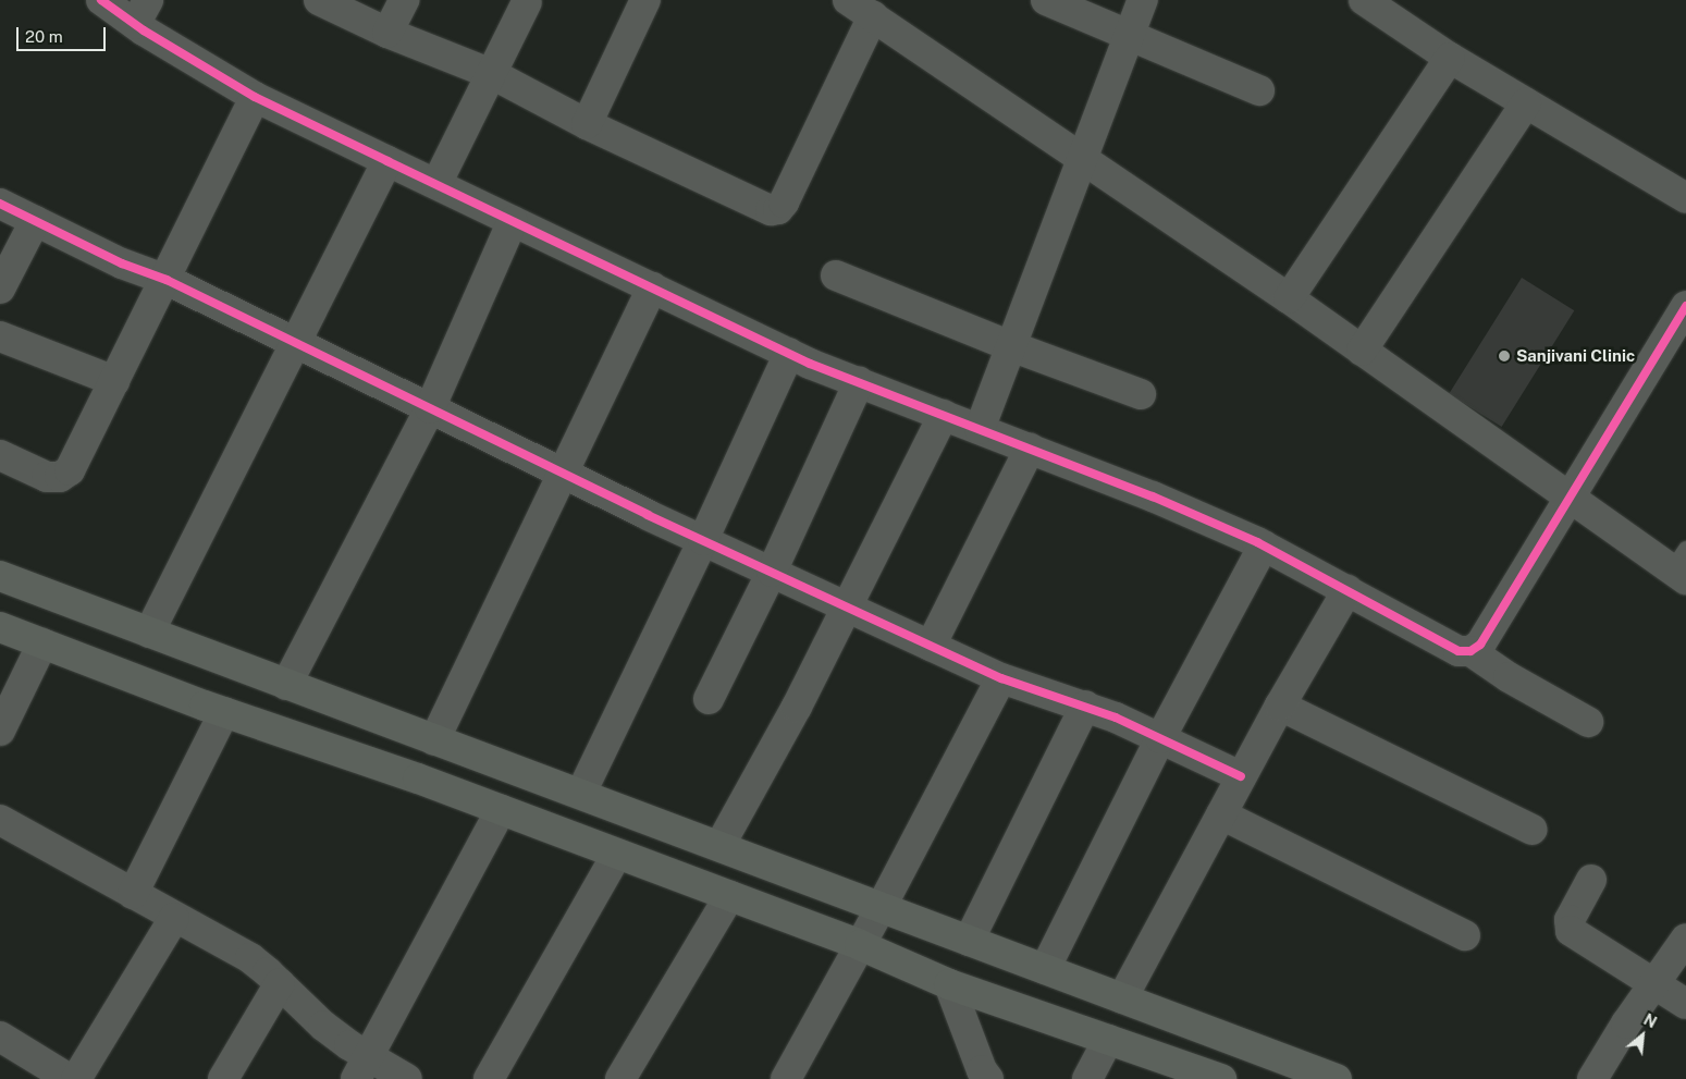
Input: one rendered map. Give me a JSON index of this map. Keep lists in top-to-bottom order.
{
  "places": ["Sanjivani Clinic"],
  "scale_bar": "20 m",
  "north": "top right"
}
